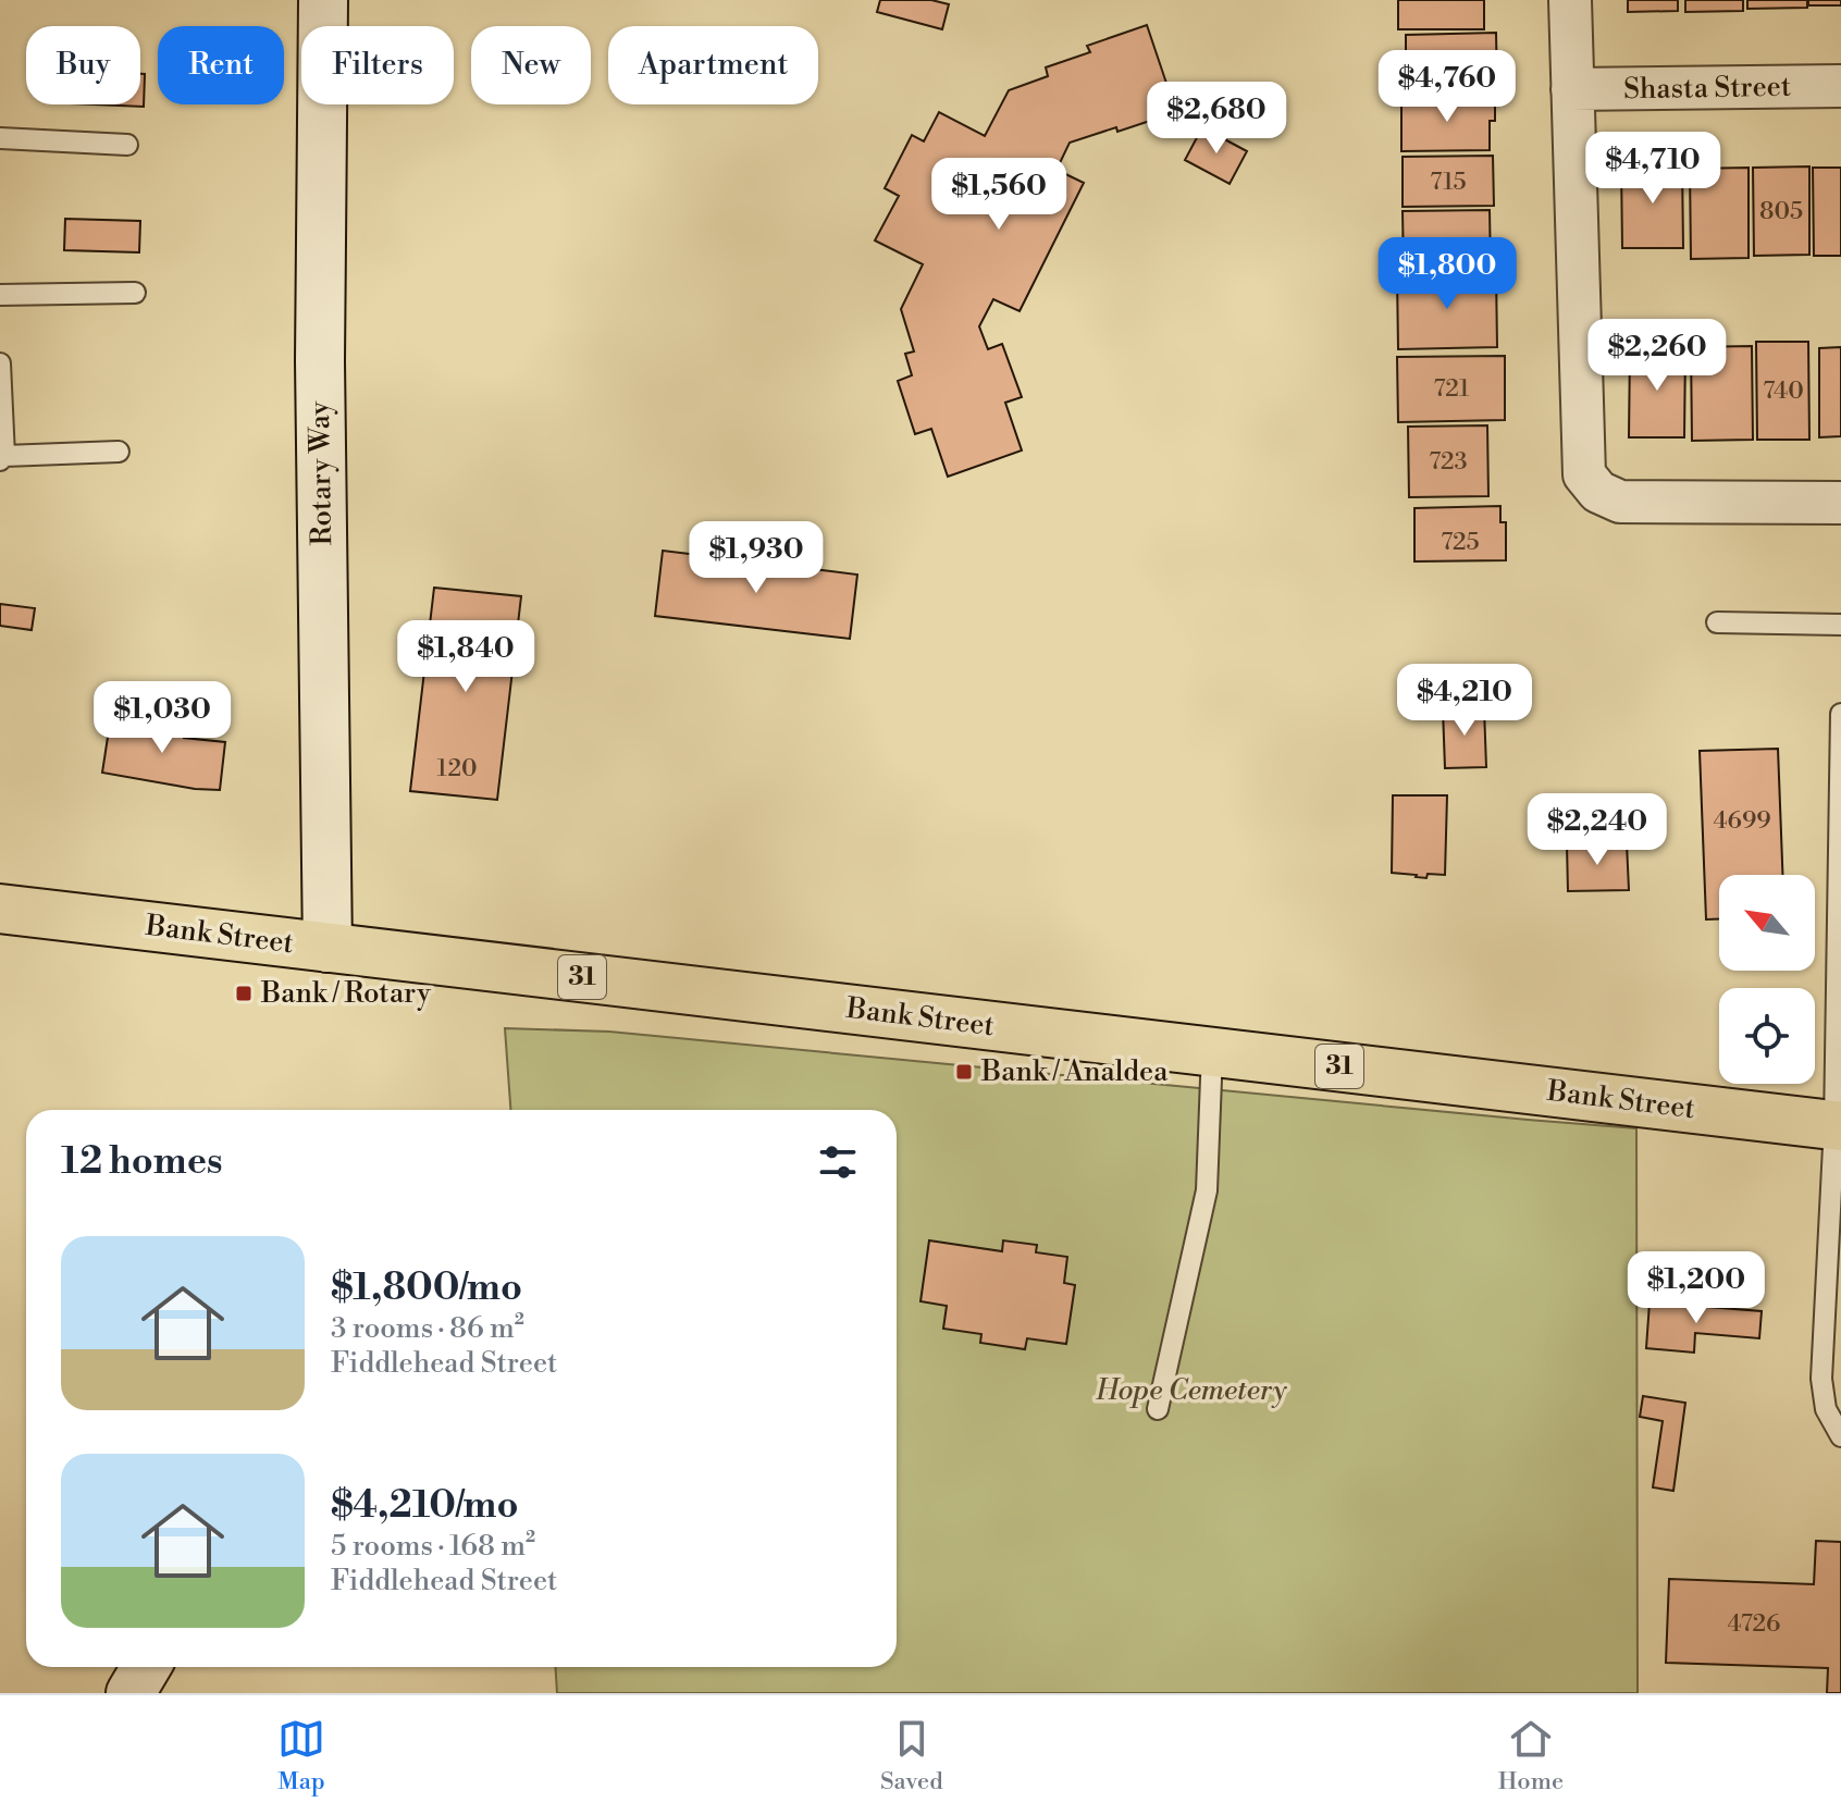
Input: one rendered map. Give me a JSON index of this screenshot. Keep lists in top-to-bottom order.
{
  "streets": {
    "main road": ["Bank Street", "31"],
    "street": ["Shasta Street", "Rotary Way"]
  },
  "crossings": [
    ["Rotary Way", "Bank Street"]
  ],
  "parks": ["Hope Cemetery"],
  "places": {
    "transit": ["Bank / Rotary", "Bank / Analdea"]
  },
  "house_numbers": [
    "715",
    "805",
    "721",
    "740",
    "723",
    "725",
    "120",
    "4699",
    "4726"
  ],
  "north": "top left",
  "page": {
    "chip": [
      "Buy",
      "Rent",
      "Filters",
      "New",
      "Apartment"
    ],
    "price": [
      "$4,760",
      "$2,680",
      "$4,710",
      "$1,560",
      "$1,800",
      "$2,260",
      "$1,930",
      "$1,840",
      "$4,210",
      "$1,030",
      "$2,240",
      "$1,200"
    ],
    "heading": "12 homes",
    "list": [
      {
        "name": "$1,800/mo",
        "note": "3 rooms · 86 m² · Fiddlehead Street"
      },
      {
        "name": "$4,210/mo",
        "note": "5 rooms · 168 m² · Fiddlehead Street"
      }
    ],
    "tabs": ["Map", "Saved", "Home"]
  }
}
